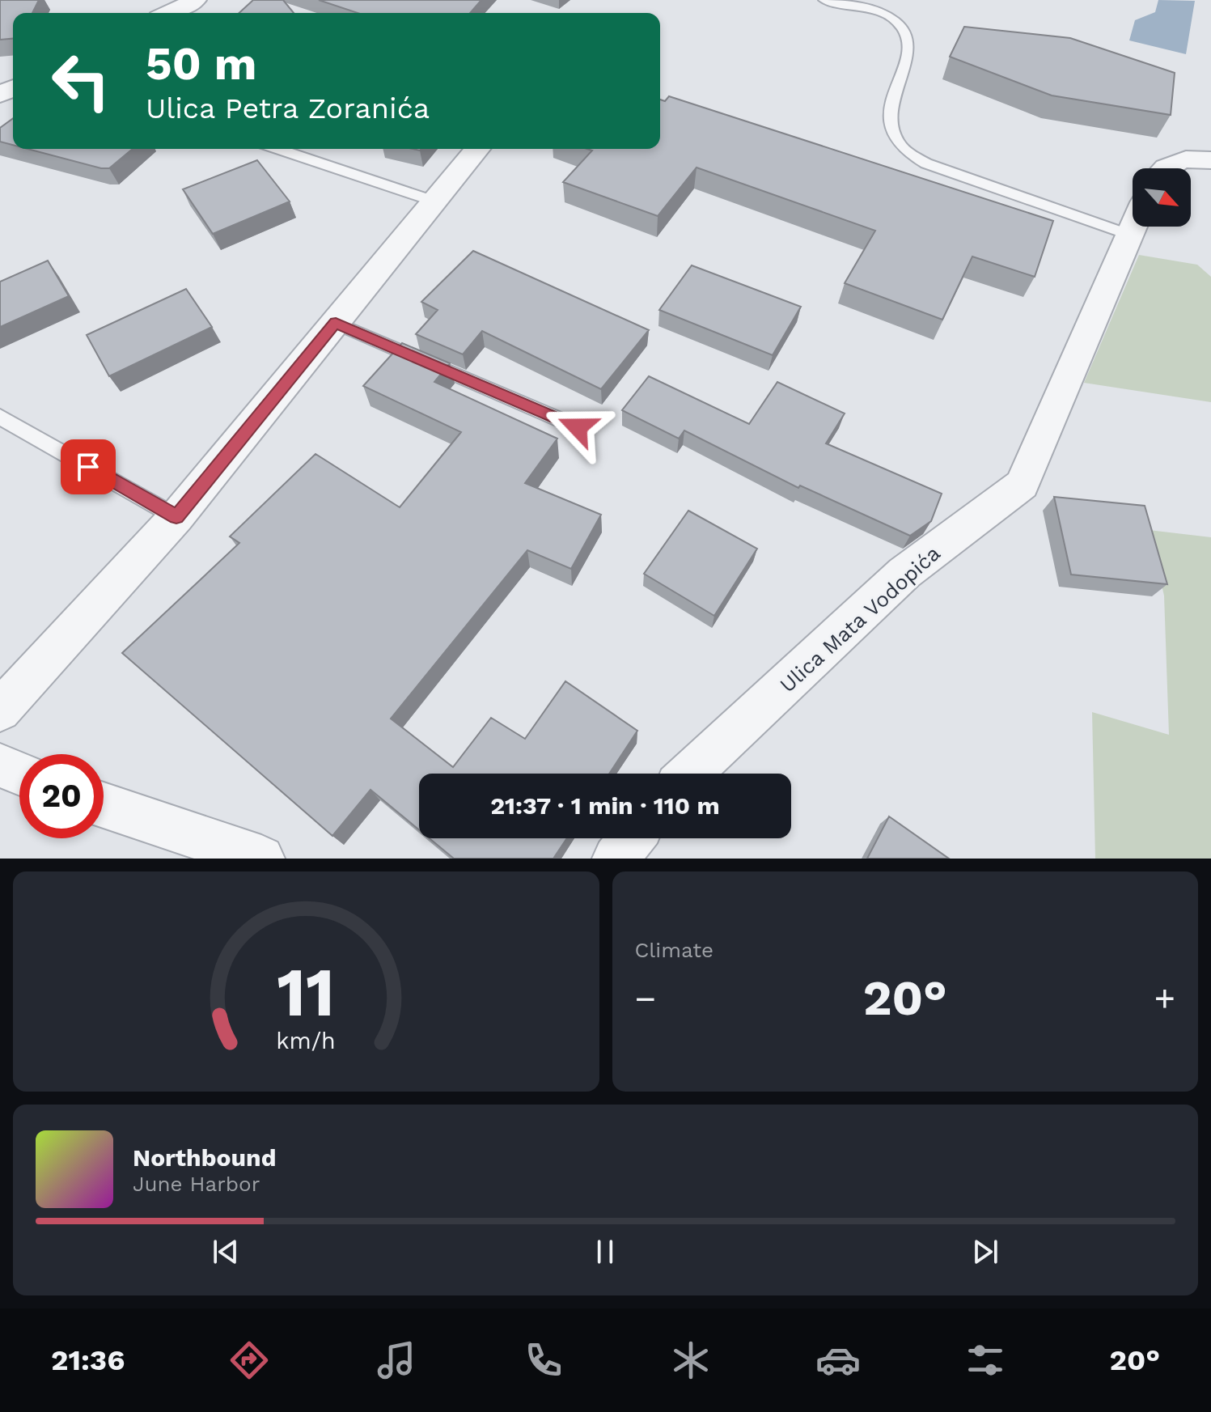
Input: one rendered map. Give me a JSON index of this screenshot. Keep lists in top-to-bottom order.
{
  "streets": {
    "street": ["Ulica Mata Vodopića"]
  },
  "north": "bottom right",
  "page": {
    "turn": ["50 m", "Ulica Petra Zoranića"],
    "limit": "20",
    "trip": "21:37 · 1 min · 110 m",
    "tile": "Climate",
    "heat": ["−", "20°", "+"],
    "song": ["Northbound", "June Harbor"],
    "tabs": ["21:36", "20°"],
    "gauge": ["11", "km/h"]
  }
}
